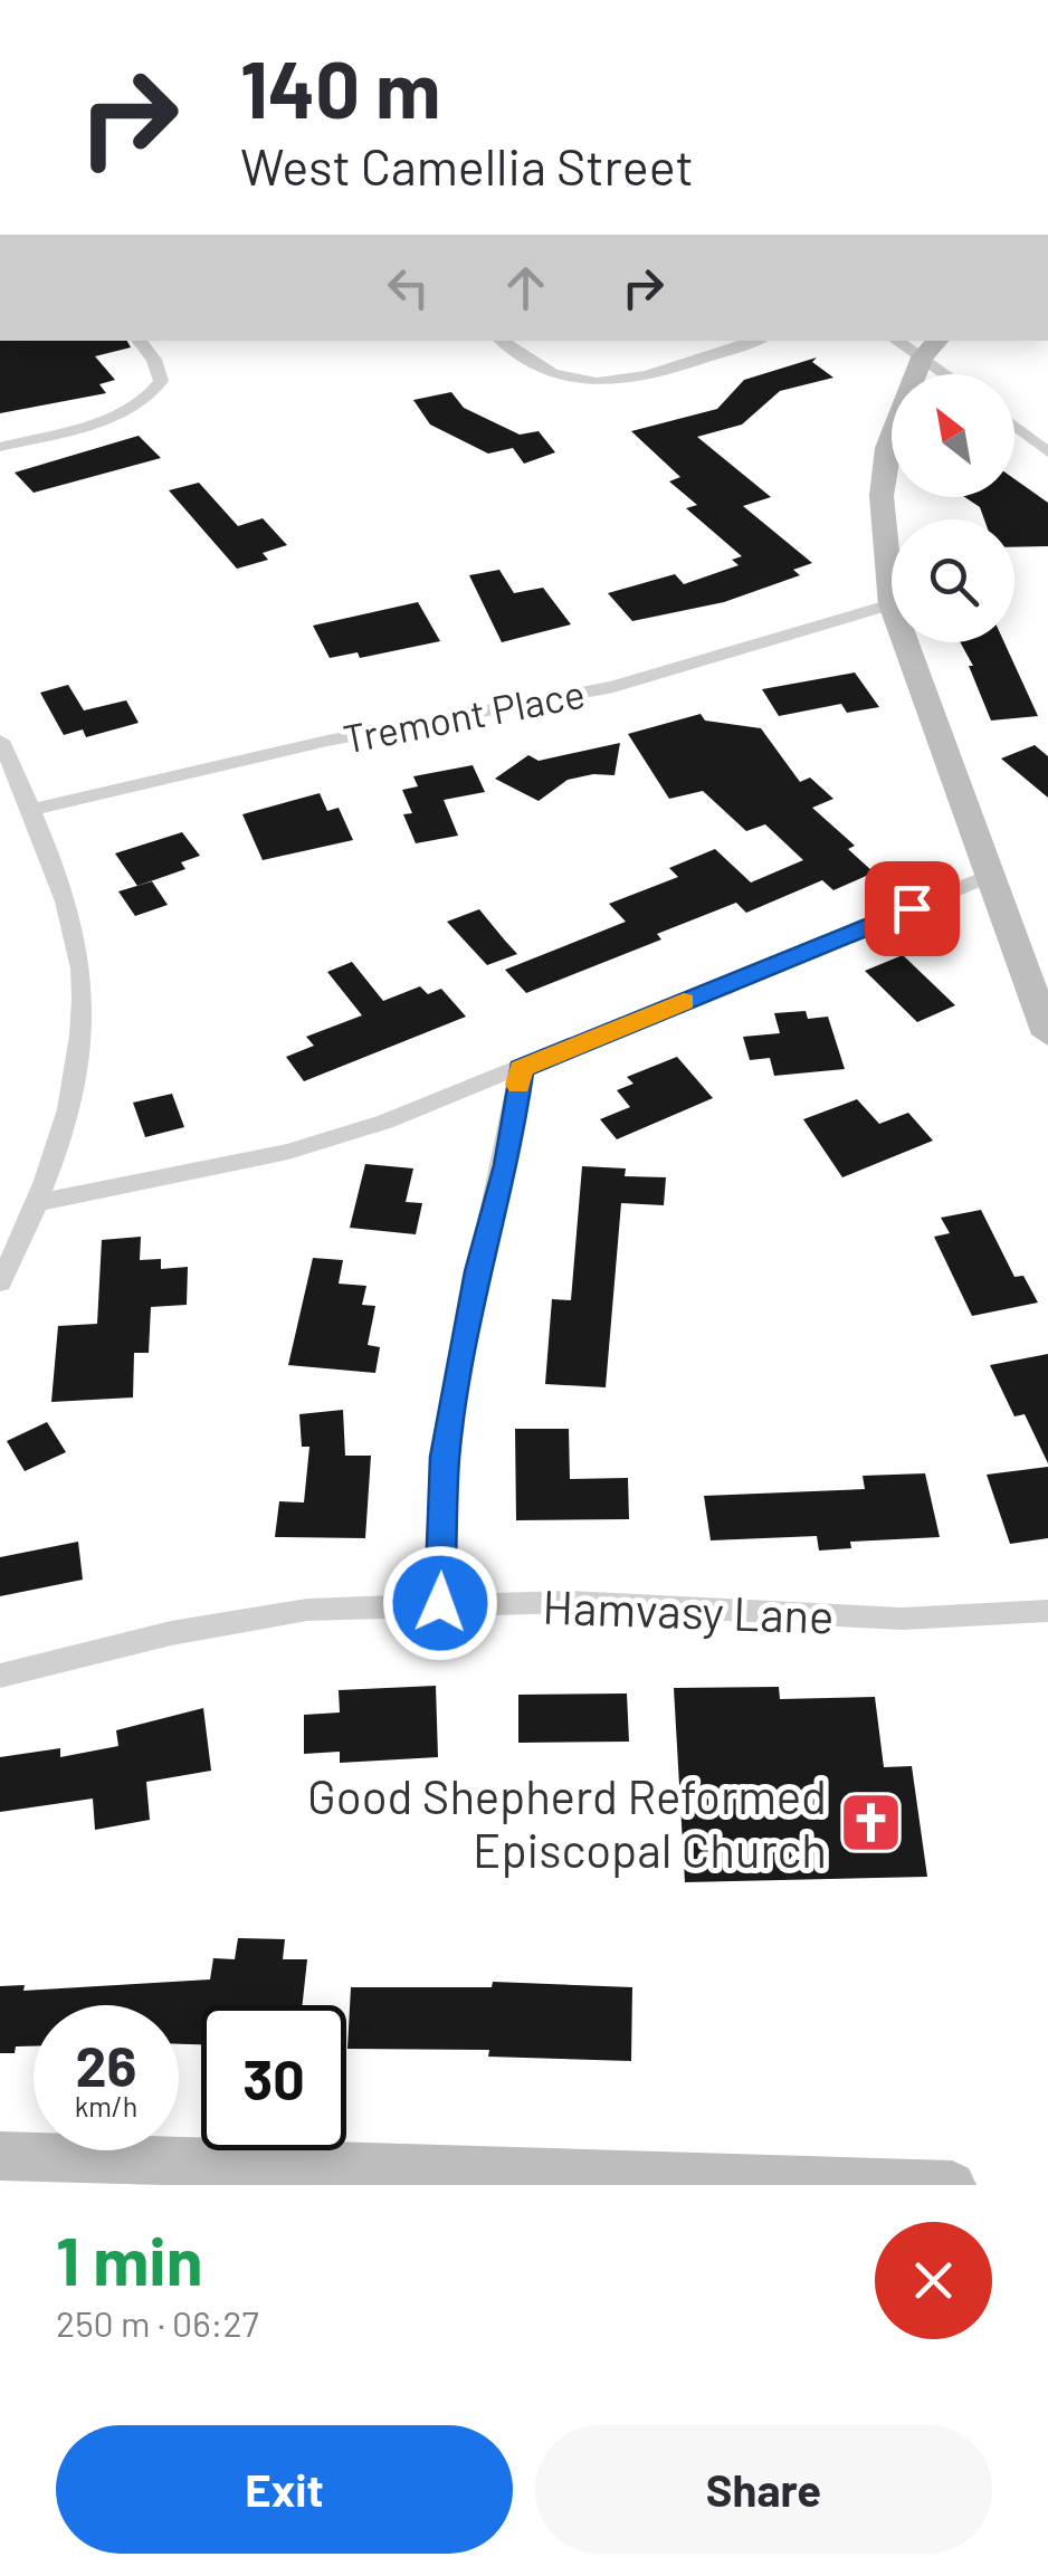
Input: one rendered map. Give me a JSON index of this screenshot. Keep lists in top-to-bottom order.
{
  "streets": {
    "street": ["Tremont Place", "Hamvasy Lane"]
  },
  "places": {
    "church": ["Good Shepherd Reformed Episcopal Church"]
  },
  "north": "top left",
  "page": {
    "turn": ["140 m", "West Camellia Street"],
    "speed": "26 km/h",
    "limit": "30",
    "heading": ["1 min", "250 m · 06:27"],
    "buttons": ["Exit", "Share"]
  }
}
